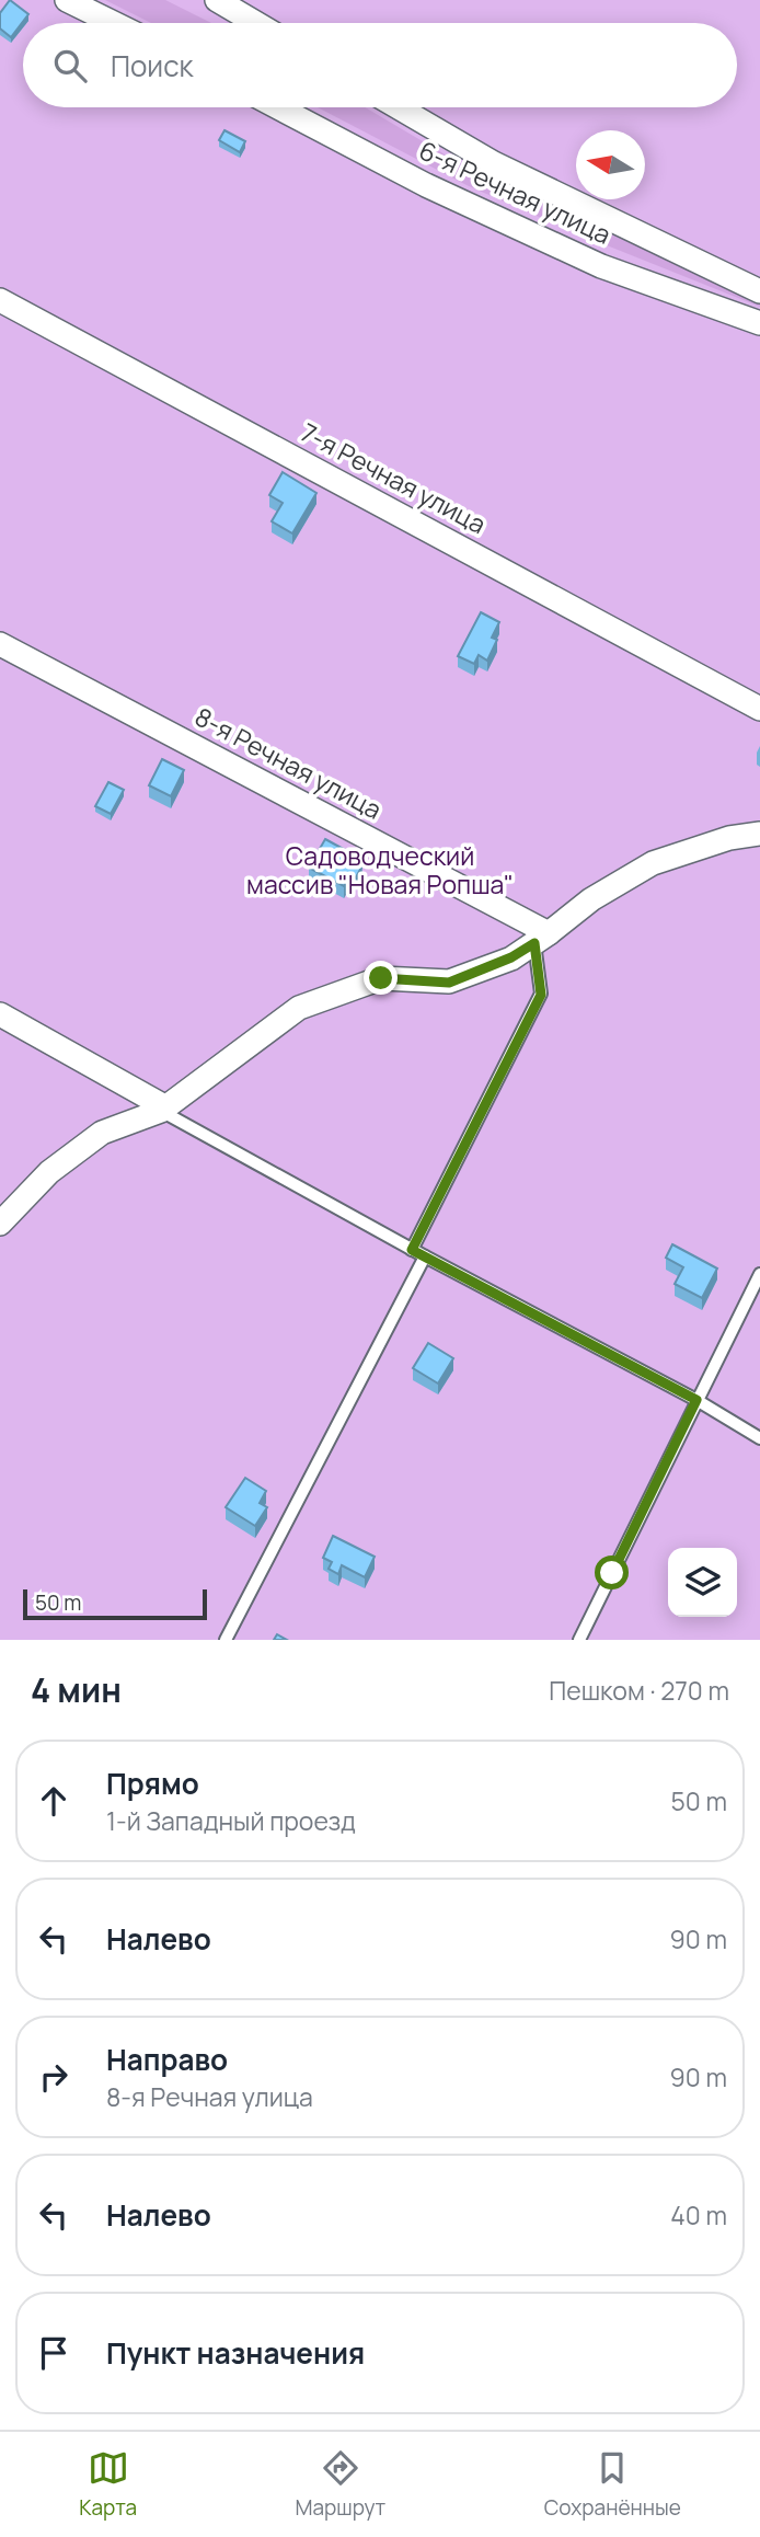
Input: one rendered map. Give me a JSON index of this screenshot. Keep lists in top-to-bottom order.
{
  "streets": {
    "street": ["6-я Речная улица", "7-я Речная улица", "8-я Речная улица"]
  },
  "parks": ["Садоводческий массив \"Новая Ропша\""],
  "scale_bar": "50 m",
  "north": "left",
  "page": {
    "search": "Поиск",
    "scale": "50 m",
    "heading": ["4 мин", "Пешком · 270 m"],
    "list": [
      ["Прямо", "1-й Западный проезд", "50 m"],
      ["Налево", "90 m"],
      ["Направо", "8-я Речная улица", "90 m"],
      ["Налево", "40 m"],
      "Пункт назначения"
    ],
    "nav": ["Карта", "Маршрут", "Сохранённые"]
  }
}
